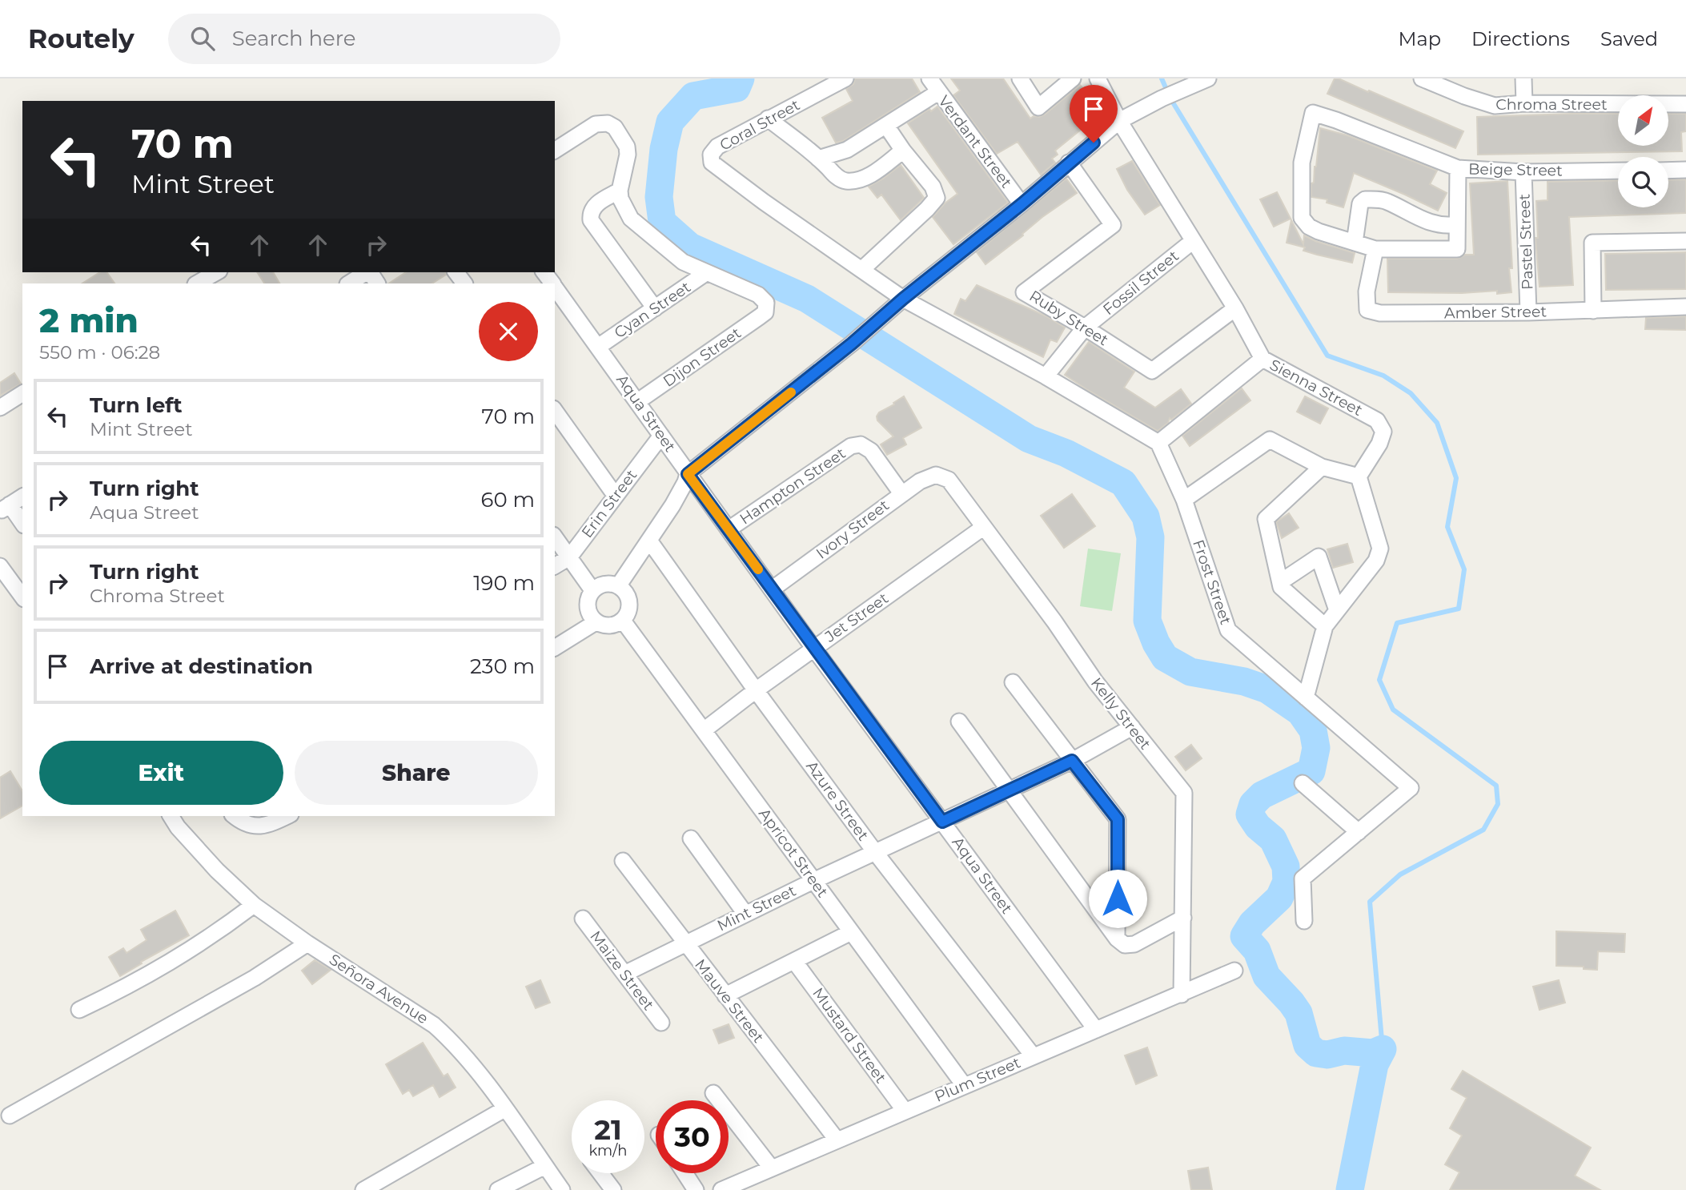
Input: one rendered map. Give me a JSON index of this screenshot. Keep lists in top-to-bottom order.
{
  "streets": {
    "street": [
      "Chroma Street",
      "Coral Street",
      "Verdant Street",
      "Beige Street",
      "Pastel Street",
      "Fossil Street",
      "Cyan Street",
      "Amber Street",
      "Ruby Street",
      "Dijon Street",
      "Sienna Street",
      "Aqua Street",
      "Hampton Street",
      "Erin Street",
      "Ivory Street",
      "Frost Street",
      "Jet Street",
      "Kelly Street",
      "Azure Street",
      "Apricot Street",
      "Mint Street",
      "Maize Street",
      "Señora Avenue",
      "Mauve Street",
      "Mustard Street",
      "Plum Street"
    ]
  },
  "crossings": [
    ["Beige Street", "Pastel Street"],
    ["Pastel Street", "Amber Street"],
    ["Fossil Street", "Ruby Street"],
    ["Fossil Street", "Sienna Street"],
    ["Cyan Street", "Dijon Street"],
    ["Cyan Street", "Aqua Street"],
    ["Ruby Street", "Sienna Street"],
    ["Dijon Street", "Aqua Street"],
    ["Aqua Street", "Hampton Street"],
    ["Aqua Street", "Erin Street"],
    ["Aqua Street", "Ivory Street"],
    ["Aqua Street", "Jet Street"],
    ["Aqua Street", "Mint Street"],
    ["Aqua Street", "Plum Street"],
    ["Hampton Street", "Ivory Street"],
    ["Ivory Street", "Kelly Street"],
    ["Jet Street", "Kelly Street"],
    ["Jet Street", "Azure Street"],
    ["Jet Street", "Apricot Street"],
    ["Kelly Street", "Mint Street"],
    ["Kelly Street", "Plum Street"],
    ["Azure Street", "Mint Street"],
    ["Azure Street", "Plum Street"],
    ["Apricot Street", "Mint Street"],
    ["Apricot Street", "Plum Street"],
    ["Mint Street", "Maize Street"],
    ["Mint Street", "Mauve Street"],
    ["Mauve Street", "Plum Street"],
    ["Mustard Street", "Plum Street"]
  ],
  "north": "top right",
  "page": {
    "header": "Routely",
    "search": "Search here",
    "nav": ["Map", "Directions", "Saved"],
    "turn": ["70 m", "Mint Street"],
    "heading": ["2 min", "550 m · 06:28"],
    "list": [
      {
        "name": "Turn left",
        "note": "Mint Street",
        "value": "70 m"
      },
      {
        "name": "Turn right",
        "note": "Aqua Street",
        "value": "60 m"
      },
      {
        "name": "Turn right",
        "note": "Chroma Street",
        "value": "190 m"
      },
      {
        "name": "Arrive at destination",
        "value": "230 m"
      }
    ],
    "buttons": ["Exit", "Share"],
    "speed": "21 km/h",
    "limit": "30"
  }
}
